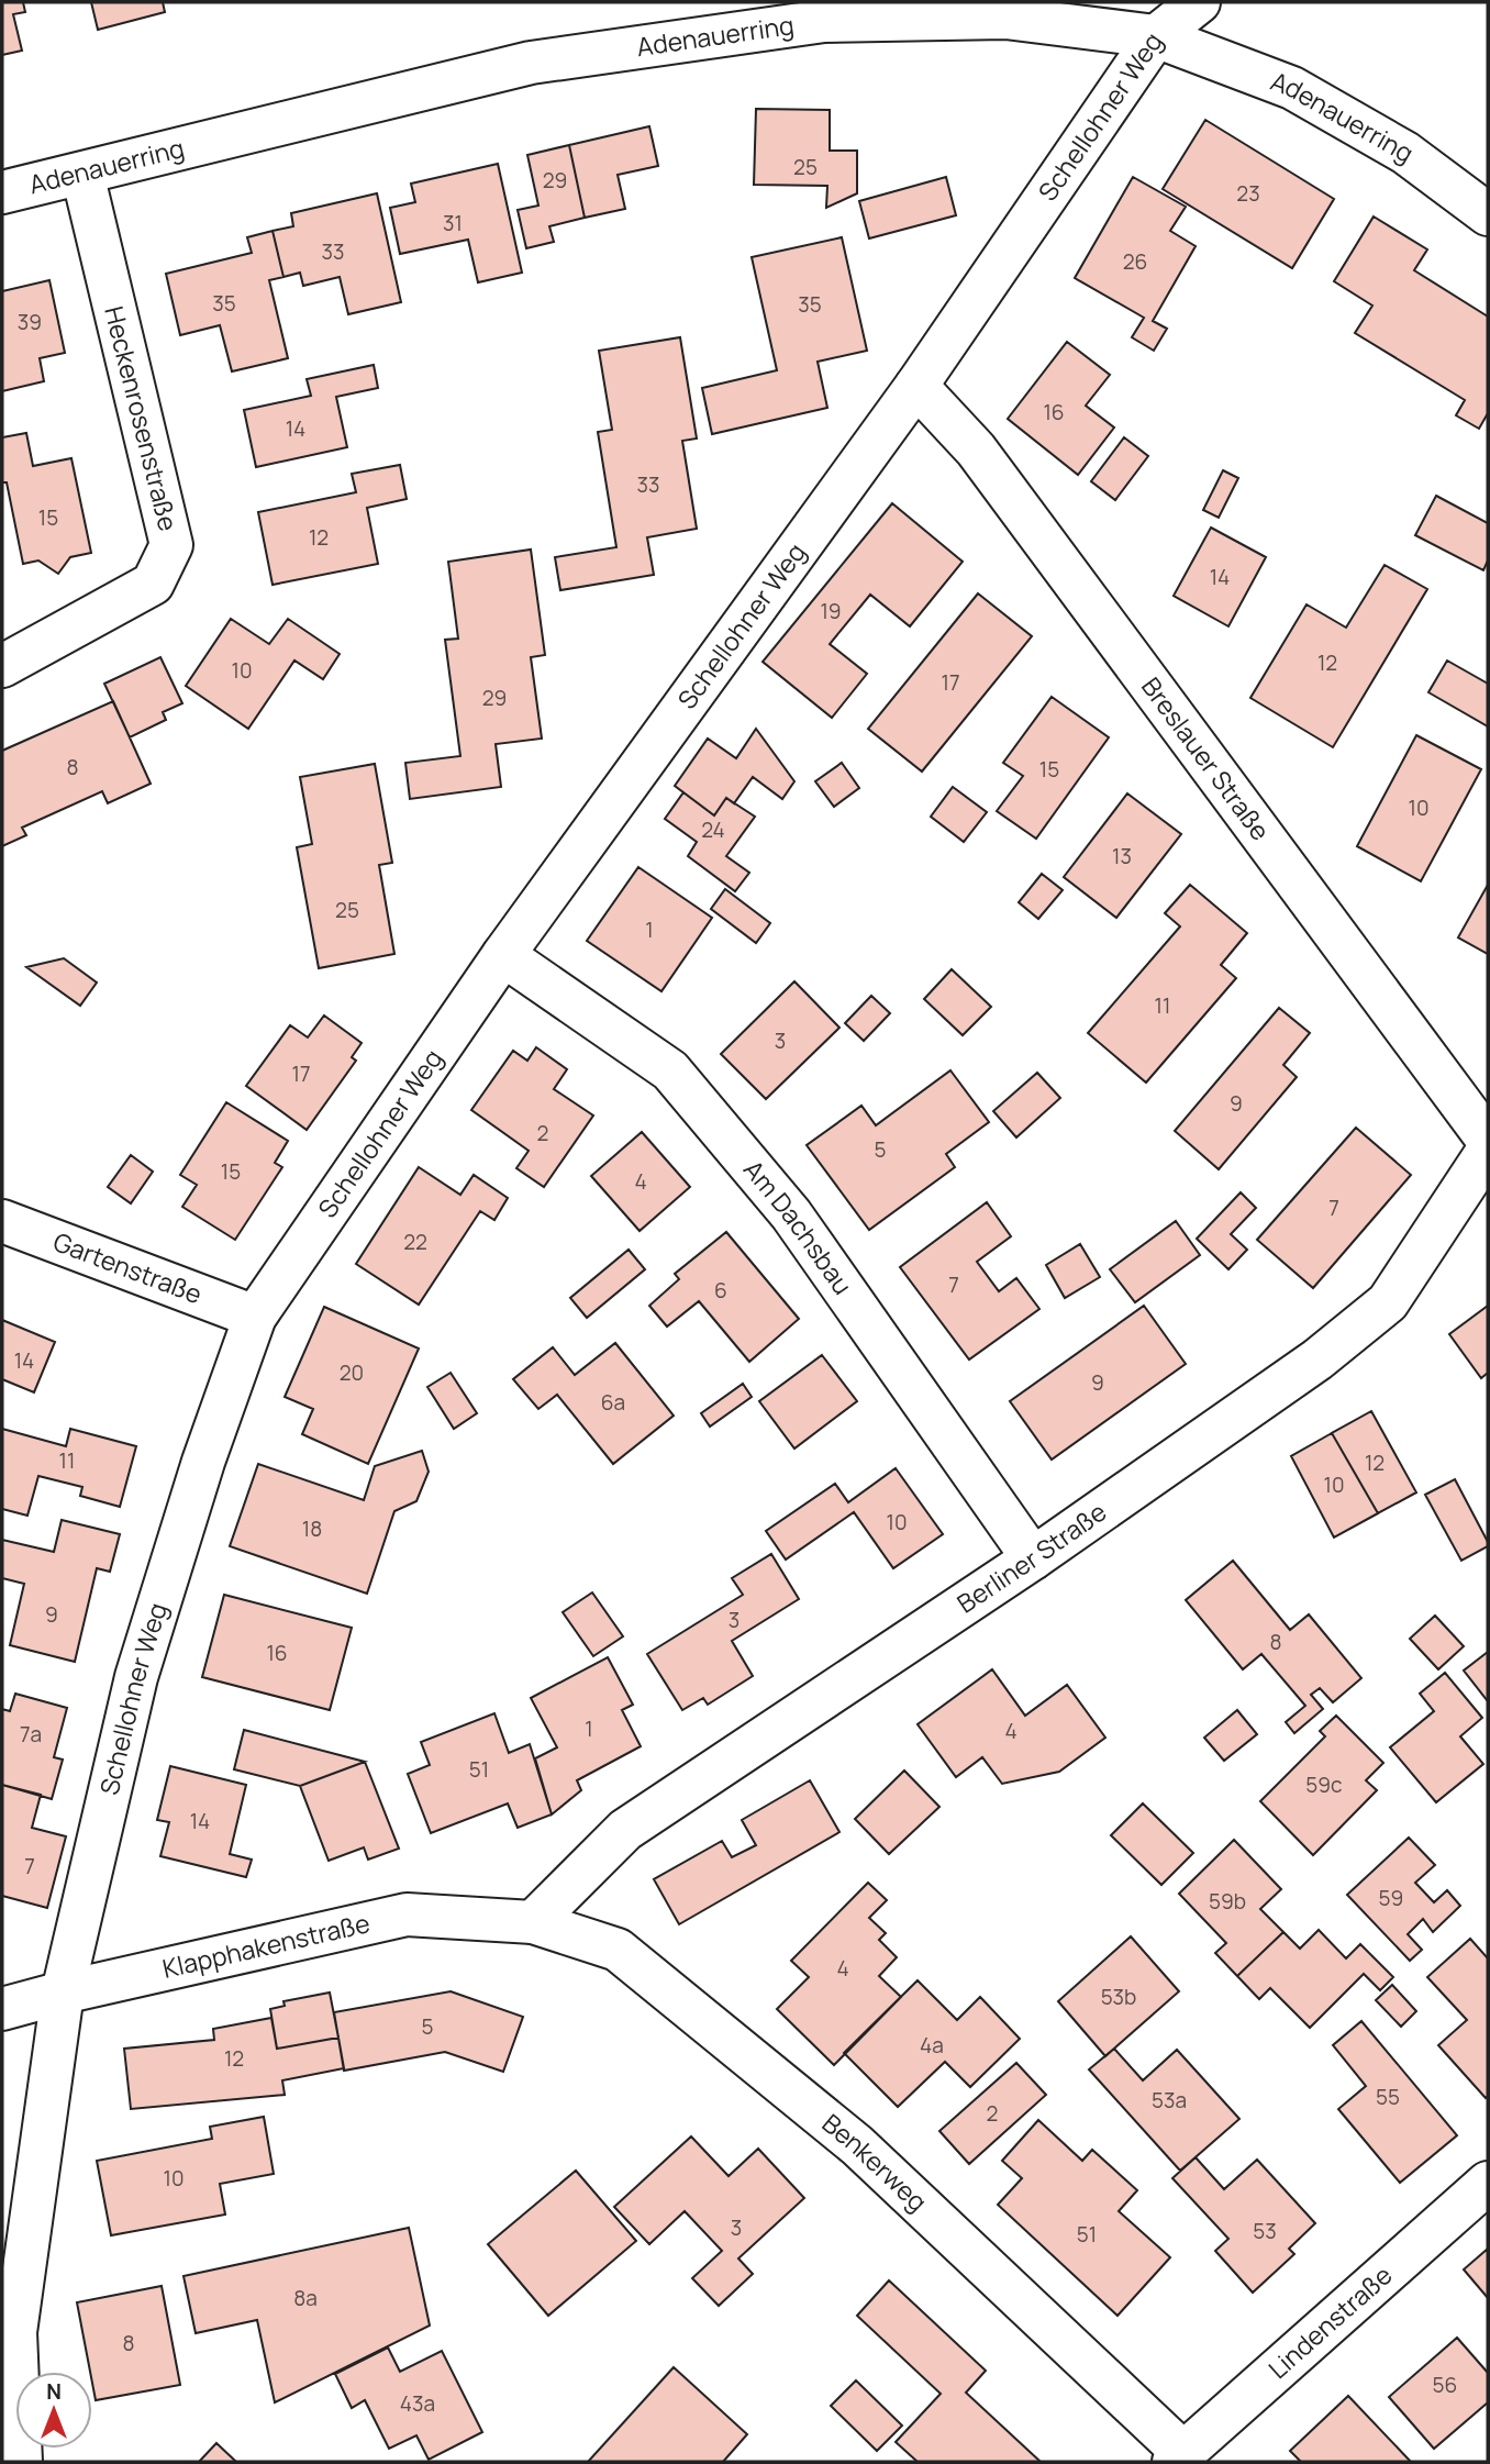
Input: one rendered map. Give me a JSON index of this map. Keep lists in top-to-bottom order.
{
  "streets": {
    "street": [
      "Adenauerring",
      "Schellohner Weg",
      "Heckenrosenstraße",
      "Breslauer Straße",
      "Am Dachsbau",
      "Gartenstraße",
      "Berliner Straße",
      "Klapphakenstraße",
      "Benkerweg",
      "Lindenstraße"
    ]
  },
  "crossings": [
    ["Adenauerring", "Schellohner Weg"],
    ["Adenauerring", "Heckenrosenstraße"],
    ["Schellohner Weg", "Breslauer Straße"],
    ["Schellohner Weg", "Am Dachsbau"],
    ["Schellohner Weg", "Gartenstraße"],
    ["Schellohner Weg", "Klapphakenstraße"],
    ["Am Dachsbau", "Berliner Straße"],
    ["Berliner Straße", "Klapphakenstraße"],
    ["Berliner Straße", "Benkerweg"],
    ["Klapphakenstraße", "Benkerweg"],
    ["Benkerweg", "Lindenstraße"]
  ],
  "house_numbers": [
    "25",
    "29",
    "23",
    "31",
    "33",
    "26",
    "35",
    "35",
    "39",
    "16",
    "14",
    "33",
    "15",
    "12",
    "14",
    "19",
    "12",
    "10",
    "17",
    "29",
    "8",
    "15",
    "10",
    "24",
    "13",
    "25",
    "1",
    "11",
    "3",
    "17",
    "9",
    "2",
    "5",
    "15",
    "4",
    "7",
    "22",
    "7",
    "6",
    "14",
    "20",
    "9",
    "6a",
    "11",
    "12",
    "10",
    "10",
    "18",
    "9",
    "3",
    "8",
    "16",
    "1",
    "4",
    "7a",
    "51",
    "59c",
    "14",
    "7",
    "59",
    "59b",
    "4",
    "53b",
    "5",
    "4a",
    "12",
    "55",
    "53a",
    "2",
    "10",
    "3",
    "53",
    "51",
    "8a",
    "8",
    "56",
    "43a"
  ],
  "north": "top"
}
